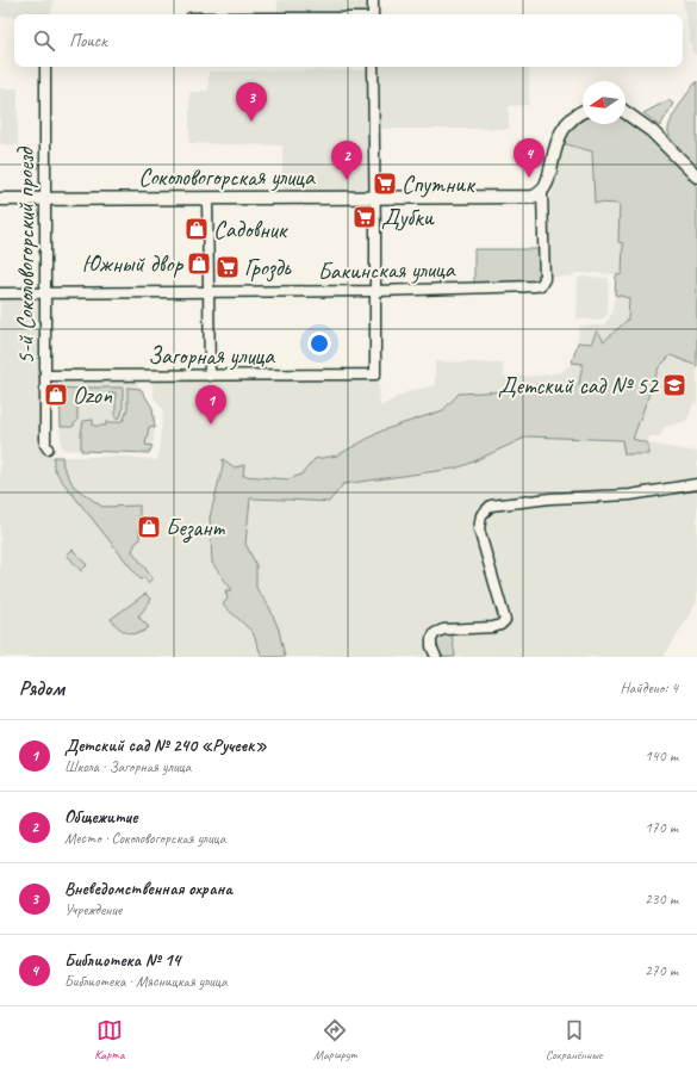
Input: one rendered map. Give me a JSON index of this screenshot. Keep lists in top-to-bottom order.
{
  "streets": {
    "main road": ["Соколовогорская улица"],
    "street": ["5-й Соколовогорский проезд", "Бакинская улица", "Загорная улица"]
  },
  "crossings": [
    ["Соколовогорская улица", "5-й Соколовогорский проезд"],
    ["Соколовогорская улица", "Бакинская улица"],
    ["5-й Соколовогорский проезд", "Бакинская улица"],
    ["5-й Соколовогорский проезд", "Загорная улица"],
    ["Бакинская улица", "Загорная улица"]
  ],
  "places": {
    "supermarket": ["Спутник", "Дубки", "Гроздь"],
    "shop": [
      "Садовник",
      "Южный двор",
      "Ozon",
      "Безант"
    ],
    "school or university": ["Детский сад № 52"]
  },
  "north": "left",
  "page": {
    "search": "Поиск",
    "pins": [
      "3",
      "4",
      "2",
      "1"
    ],
    "heading": ["Рядом", "Найдено: 4"],
    "list": [
      {
        "mark": "1",
        "name": "Детский сад № 240 «Ручеек»",
        "note": "Школа · Загорная улица",
        "value": "140 m"
      },
      {
        "mark": "2",
        "name": "Общежитие",
        "note": "Место · Соколовогорская улица",
        "value": "170 m"
      },
      {
        "mark": "3",
        "name": "Вневедомственная охрана",
        "note": "Учреждение",
        "value": "230 m"
      },
      {
        "mark": "4",
        "name": "Библиотека № 14",
        "note": "Библиотека · Мясницкая улица",
        "value": "270 m"
      }
    ],
    "nav": ["Карта", "Маршрут", "Сохранённые"]
  }
}
